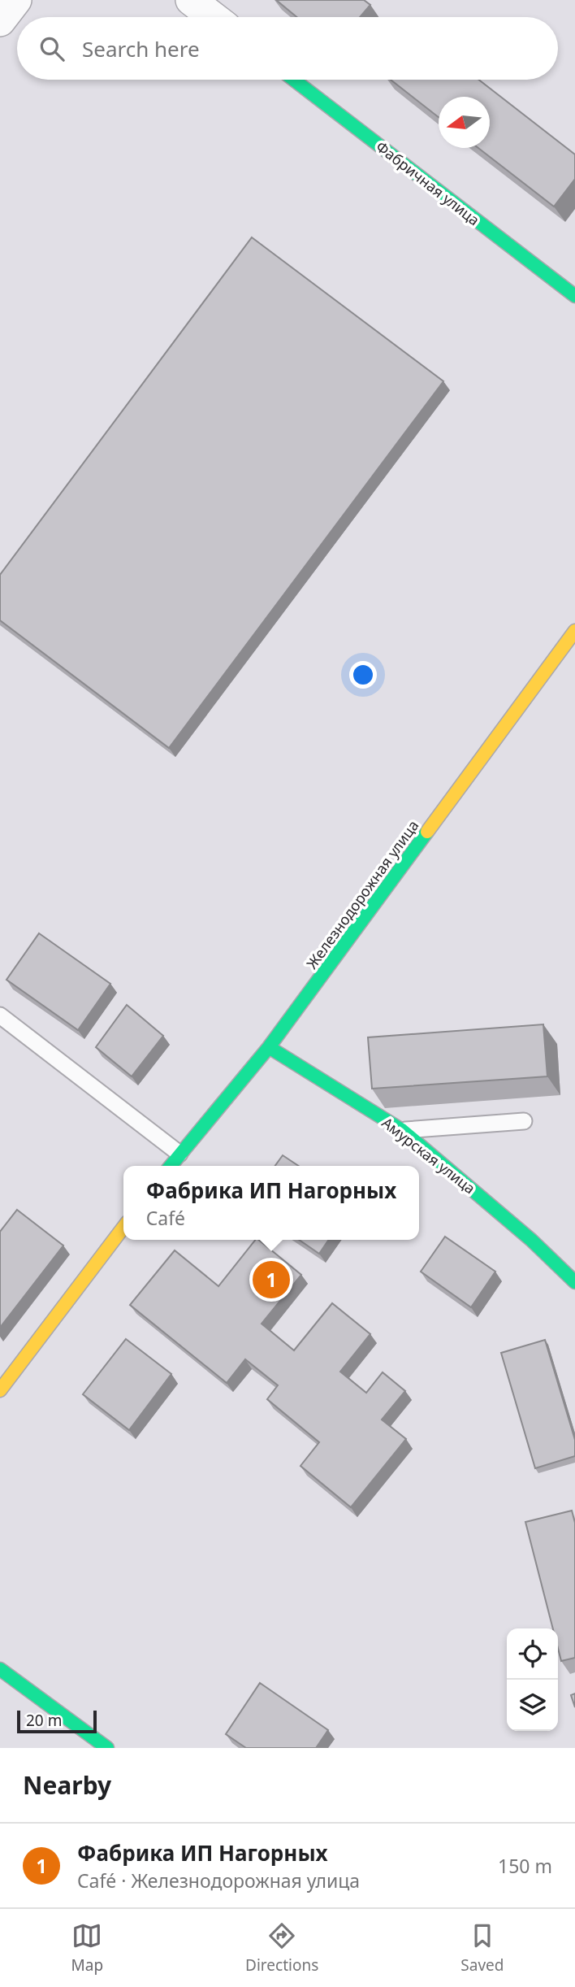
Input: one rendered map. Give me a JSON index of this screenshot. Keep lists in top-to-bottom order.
{
  "streets": {
    "street": ["Фабричная улица", "Железнодорожная улица", "Амурская улица"]
  },
  "crossings": [
    ["Железнодорожная улица", "Амурская улица"]
  ],
  "scale_bar": "20 m",
  "north": "left",
  "page": {
    "search": "Search here",
    "popup": ["Фабрика ИП Нагорных", "Café"],
    "pins": "1",
    "scale": "20 m",
    "heading": "Nearby",
    "list": [
      {
        "mark": "1",
        "name": "Фабрика ИП Нагорных",
        "note": "Café · Железнодорожная улица",
        "value": "150 m"
      }
    ],
    "nav": ["Map", "Directions", "Saved"]
  }
}
